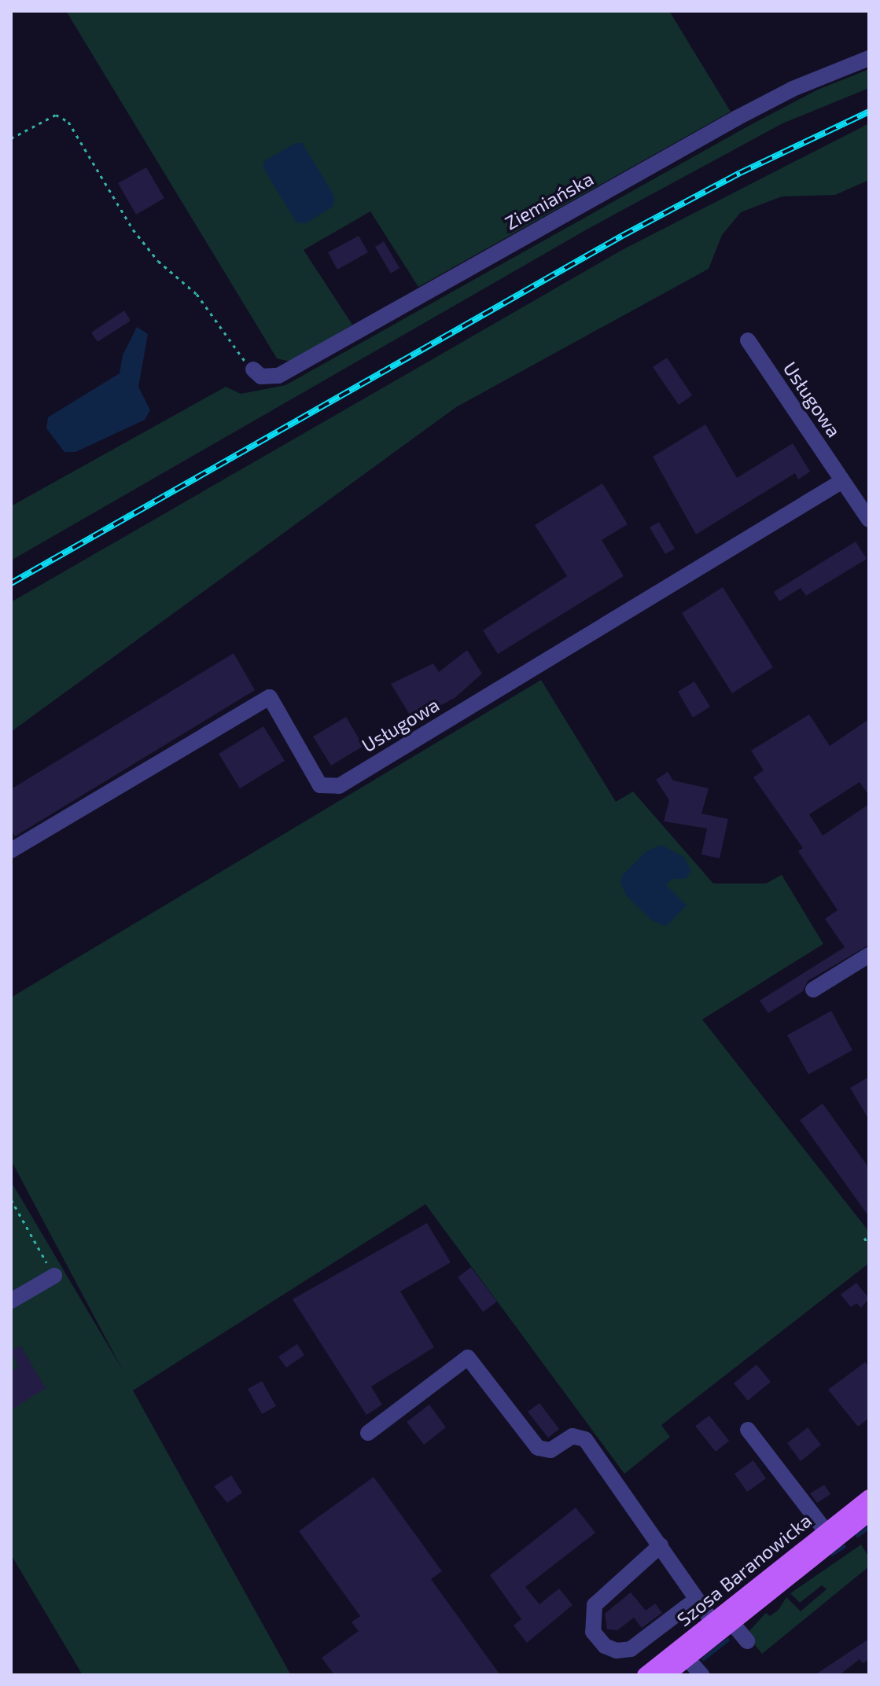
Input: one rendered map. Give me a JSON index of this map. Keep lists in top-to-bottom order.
{
  "streets": {
    "main road": ["Szosa Baranowicka"],
    "street": ["Ziemiańska", "Usługowa"]
  }
}
